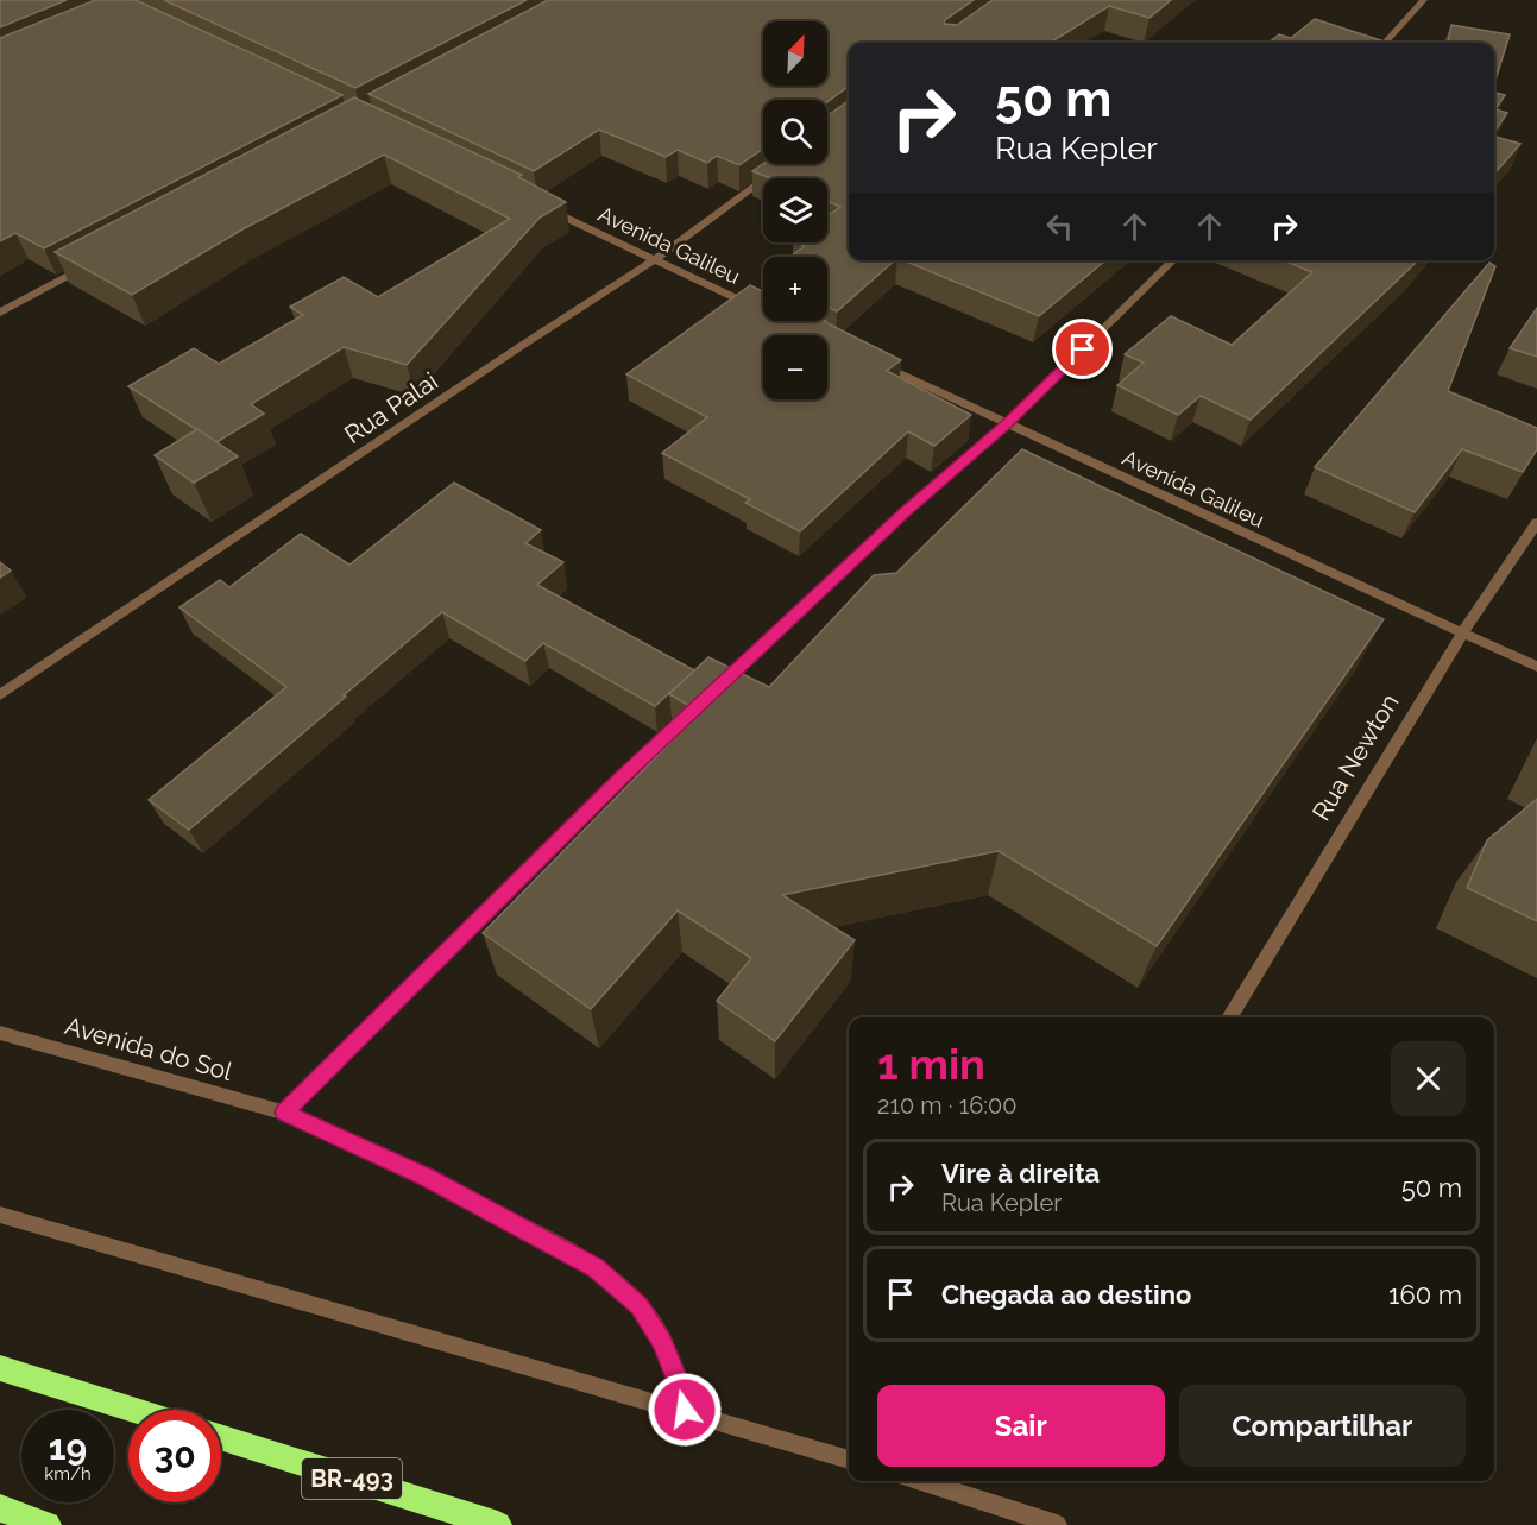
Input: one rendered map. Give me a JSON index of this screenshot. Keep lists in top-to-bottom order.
{
  "streets": {
    "highway": ["BR-493"],
    "street": [
      "Avenida Galileu",
      "Rua Palai",
      "Rua Newton",
      "Avenida do Sol"
    ]
  },
  "crossings": [
    ["Avenida Galileu", "Rua Palai"],
    ["Avenida Galileu", "Rua Newton"]
  ],
  "north": "top right",
  "page": {
    "map_buttons": ["+", "−"],
    "turn": ["50 m", "Rua Kepler"],
    "heading": ["1 min", "210 m · 16:00"],
    "list": [
      {
        "name": "Vire à direita",
        "note": "Rua Kepler",
        "value": "50 m"
      },
      {
        "name": "Chegada ao destino",
        "value": "160 m"
      }
    ],
    "buttons": ["Sair", "Compartilhar"],
    "speed": "19 km/h",
    "limit": "30"
  }
}
